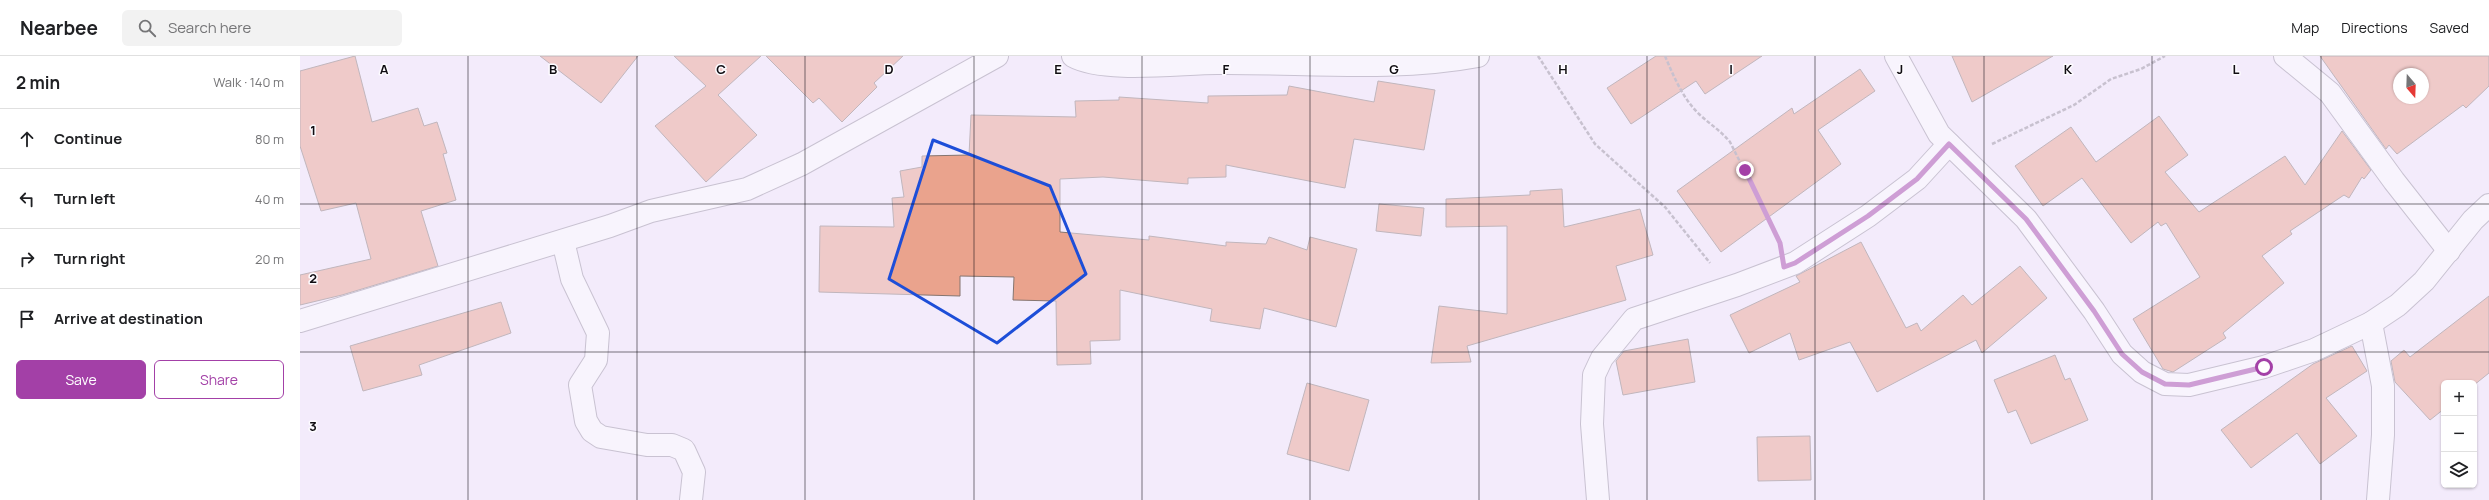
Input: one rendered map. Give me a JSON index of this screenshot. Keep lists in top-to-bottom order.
{
  "north": "bottom",
  "page": {
    "header": "Nearbee",
    "search": "Search here",
    "nav": ["Map", "Directions", "Saved"],
    "heading": ["2 min", "Walk · 140 m"],
    "list": [
      ["Continue", "80 m"],
      ["Turn left", "40 m"],
      ["Turn right", "20 m"],
      "Arrive at destination"
    ],
    "buttons": ["Save", "Share"],
    "map_buttons": ["+", "−"]
  },
  "grid": {
    "columns": [
      "A",
      "B",
      "C",
      "D",
      "E",
      "F",
      "G",
      "H",
      "I",
      "J",
      "K",
      "L"
    ],
    "rows": ["1", "2", "3"]
  }
}
